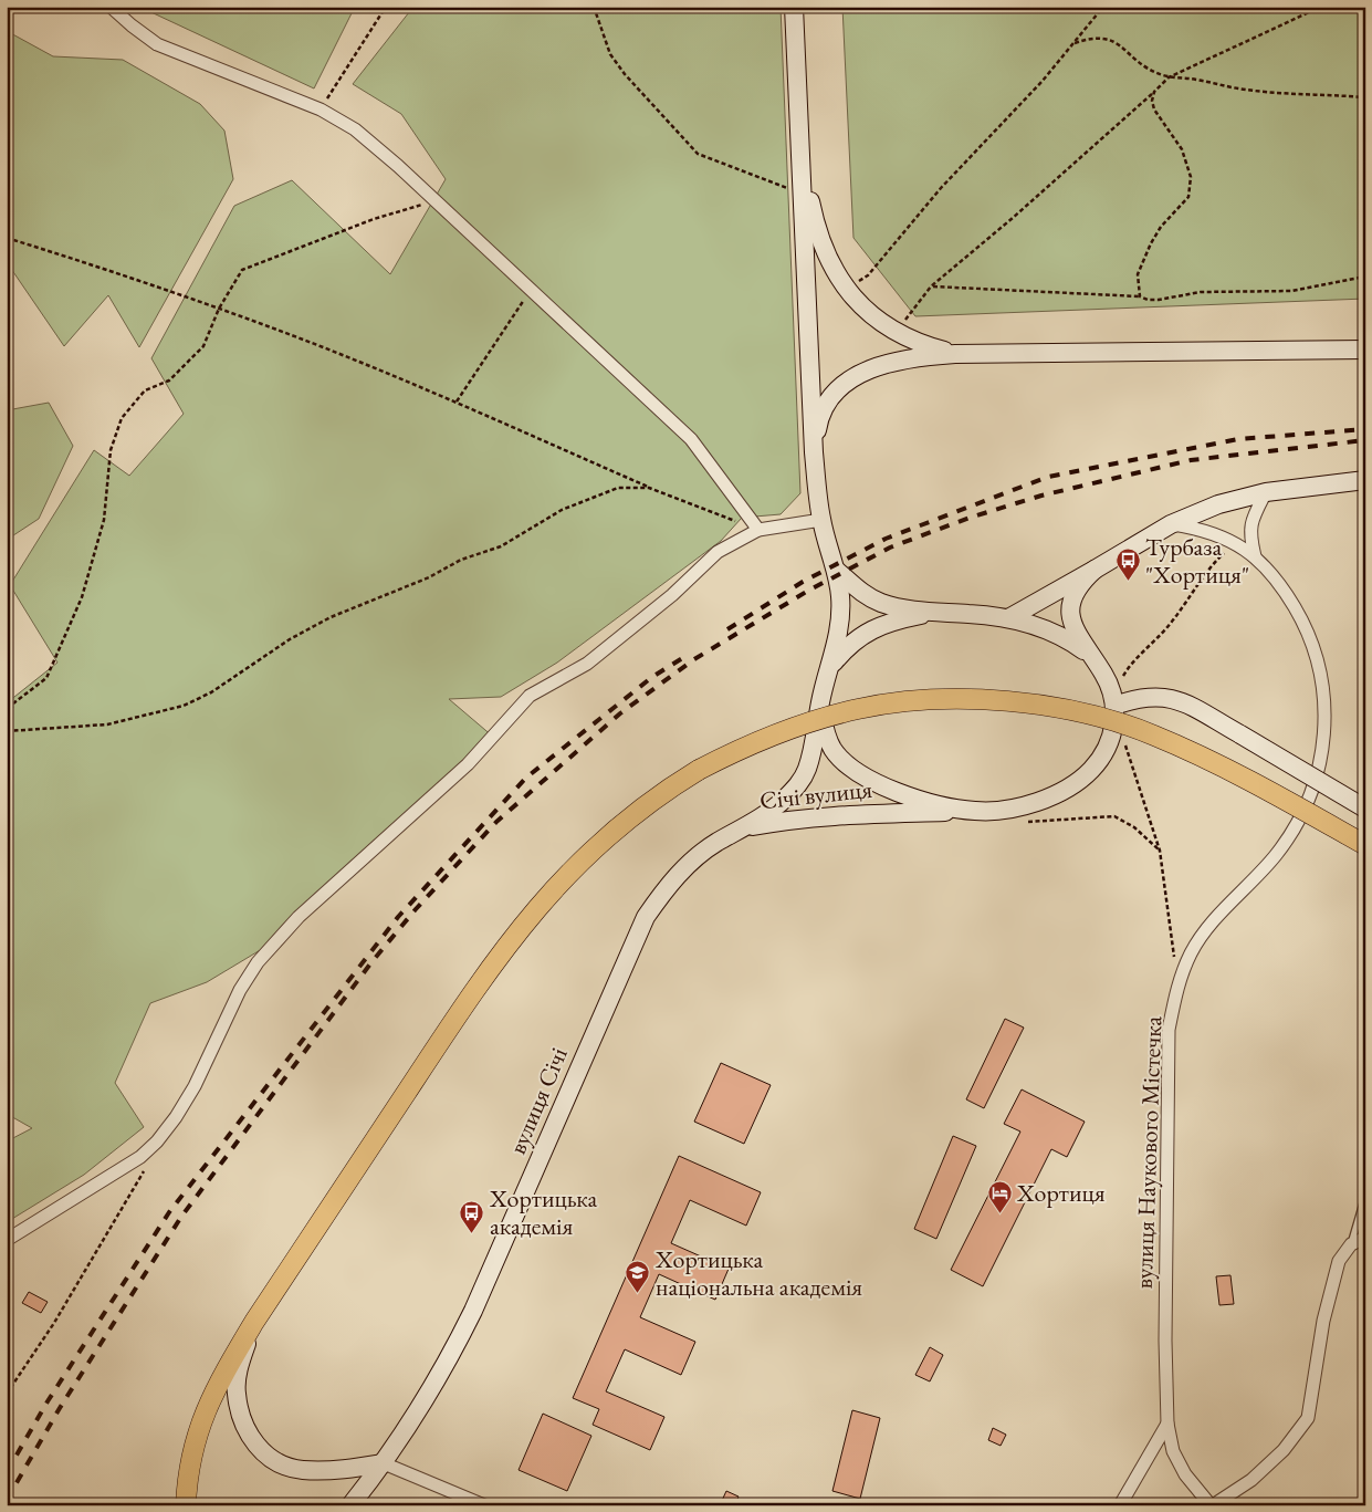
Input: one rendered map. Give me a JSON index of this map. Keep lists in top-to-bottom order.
{
  "streets": {
    "main road": ["Січі вулиця", "вулиця Січі"],
    "street": ["вулиця Наукового Містечка"]
  },
  "crossings": [
    ["Січі вулиця", "вулиця Січі"]
  ],
  "places": {
    "bus stop": ["Турбаза \"Хортиця\"", "Хортицька академія"],
    "hotel": ["Хортиця"],
    "school or university": ["Хортицька національна академія"]
  }
}
